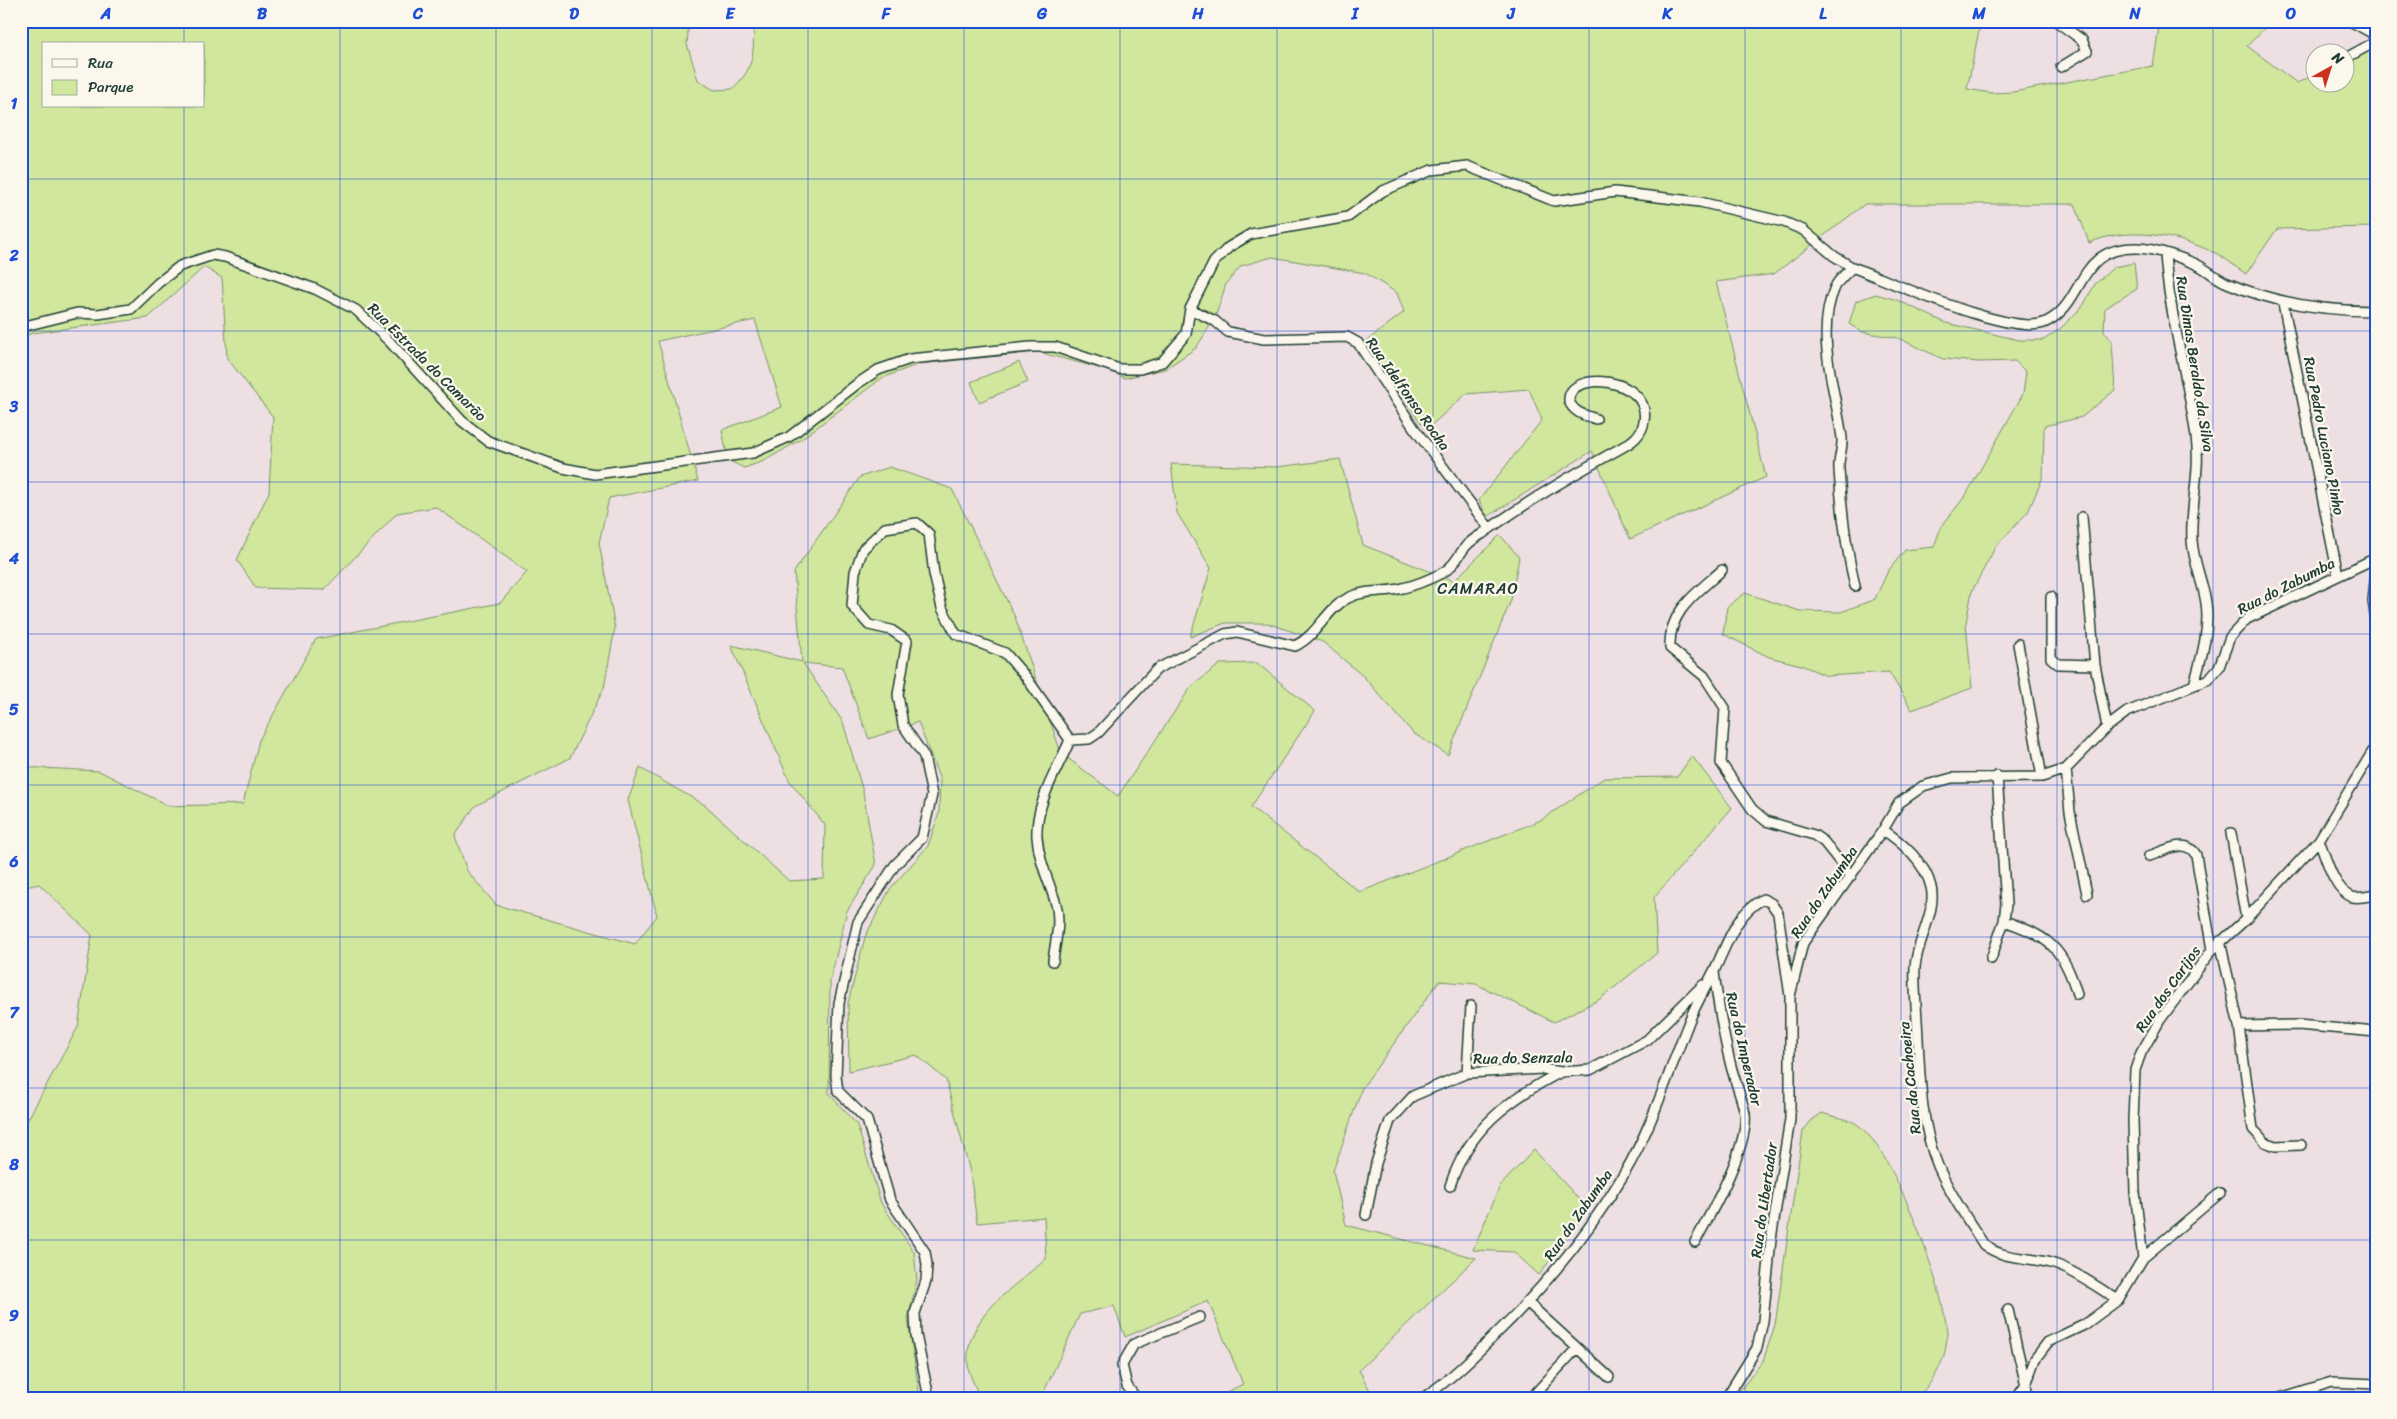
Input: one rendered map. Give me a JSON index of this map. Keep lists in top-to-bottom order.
{
  "streets": {
    "street": [
      "Rua Estrada do Camarão",
      "Rua Dimas Beraldo da Silva",
      "Rua Idelfonso Rocha",
      "Rua Pedro Luciano Pinho",
      "Rua do Zabumba",
      "Rua dos Carijos",
      "Rua do Imperador",
      "Rua do Senzala",
      "Rua da Cachoeira",
      "Rua do Libertador"
    ]
  },
  "crossings": [
    ["Rua Estrada do Camarão", "Rua Dimas Beraldo da Silva"],
    ["Rua Estrada do Camarão", "Rua Idelfonso Rocha"],
    ["Rua Estrada do Camarão", "Rua Pedro Luciano Pinho"],
    ["Rua Dimas Beraldo da Silva", "Rua do Zabumba"],
    ["Rua Pedro Luciano Pinho", "Rua do Zabumba"],
    ["Rua do Zabumba", "Rua do Imperador"],
    ["Rua do Zabumba", "Rua do Senzala"],
    ["Rua do Zabumba", "Rua da Cachoeira"],
    ["Rua do Zabumba", "Rua do Libertador"],
    ["Rua do Imperador", "Rua do Senzala"]
  ],
  "districts": ["CAMARAO"],
  "legend": ["Rua", "Parque"],
  "north": "top right",
  "grid": {
    "columns": [
      "A",
      "B",
      "C",
      "D",
      "E",
      "F",
      "G",
      "H",
      "I",
      "J",
      "K",
      "L",
      "M",
      "N",
      "O"
    ],
    "rows": [
      "1",
      "2",
      "3",
      "4",
      "5",
      "6",
      "7",
      "8",
      "9"
    ]
  }
}
